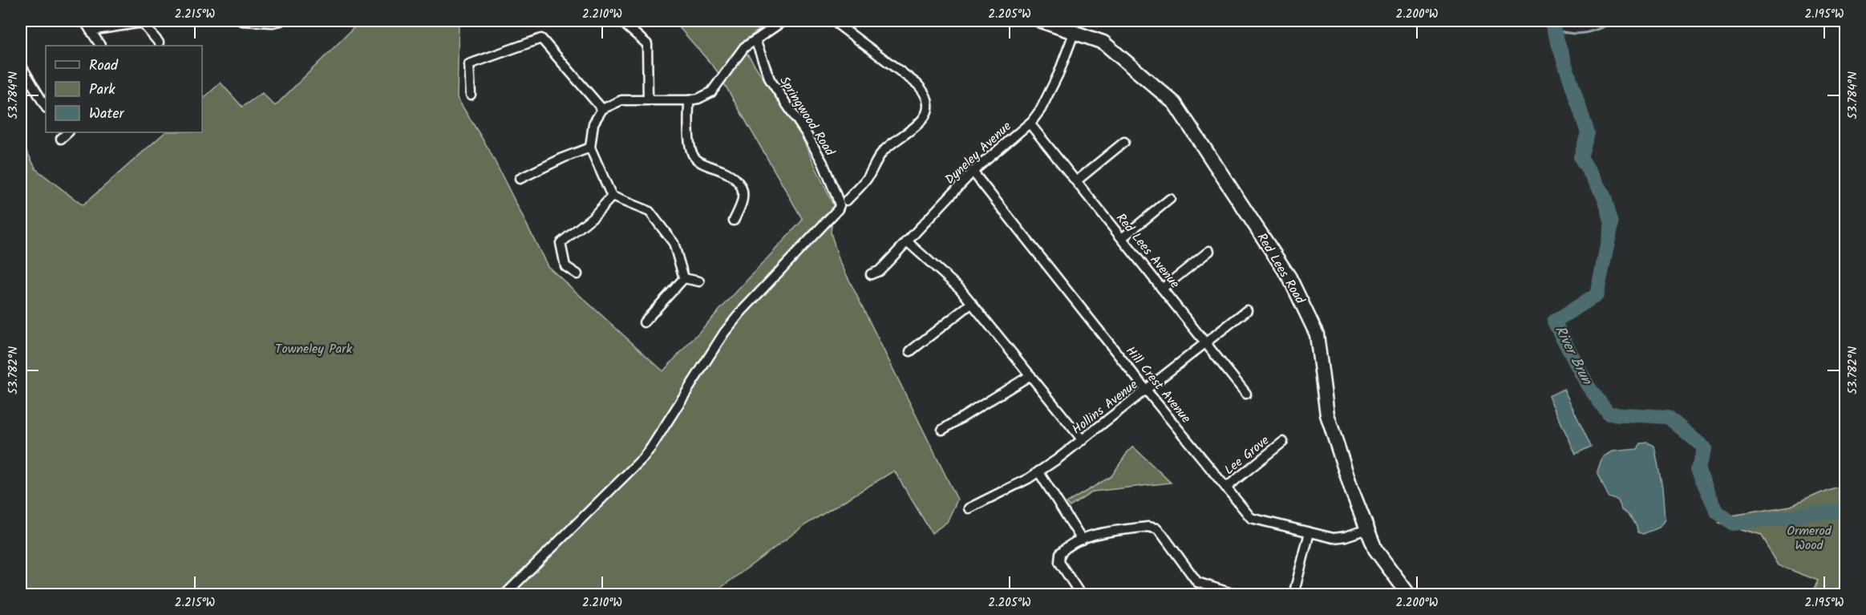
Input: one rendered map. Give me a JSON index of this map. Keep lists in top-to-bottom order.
{
  "streets": {
    "street": [
      "Springwood Road",
      "Dyneley Avenue",
      "Red Lees Avenue",
      "Red Lees Road",
      "Hill Crest Avenue",
      "Hollins Avenue",
      "Lee Grove"
    ]
  },
  "crossings": [
    ["Dyneley Avenue", "Red Lees Avenue"],
    ["Dyneley Avenue", "Red Lees Road"],
    ["Dyneley Avenue", "Hill Crest Avenue"],
    ["Red Lees Avenue", "Hollins Avenue"],
    ["Red Lees Road", "Hill Crest Avenue"],
    ["Hill Crest Avenue", "Hollins Avenue"],
    ["Hill Crest Avenue", "Lee Grove"]
  ],
  "water": ["River Brun"],
  "parks": ["Towneley Park", "Ormerod Wood"],
  "legend": ["Road", "Park", "Water"],
  "coordinates": [
    "2.215°W",
    "2.210°W",
    "2.205°W",
    "2.200°W",
    "2.195°W",
    "53.784°N",
    "53.782°N"
  ]
}
